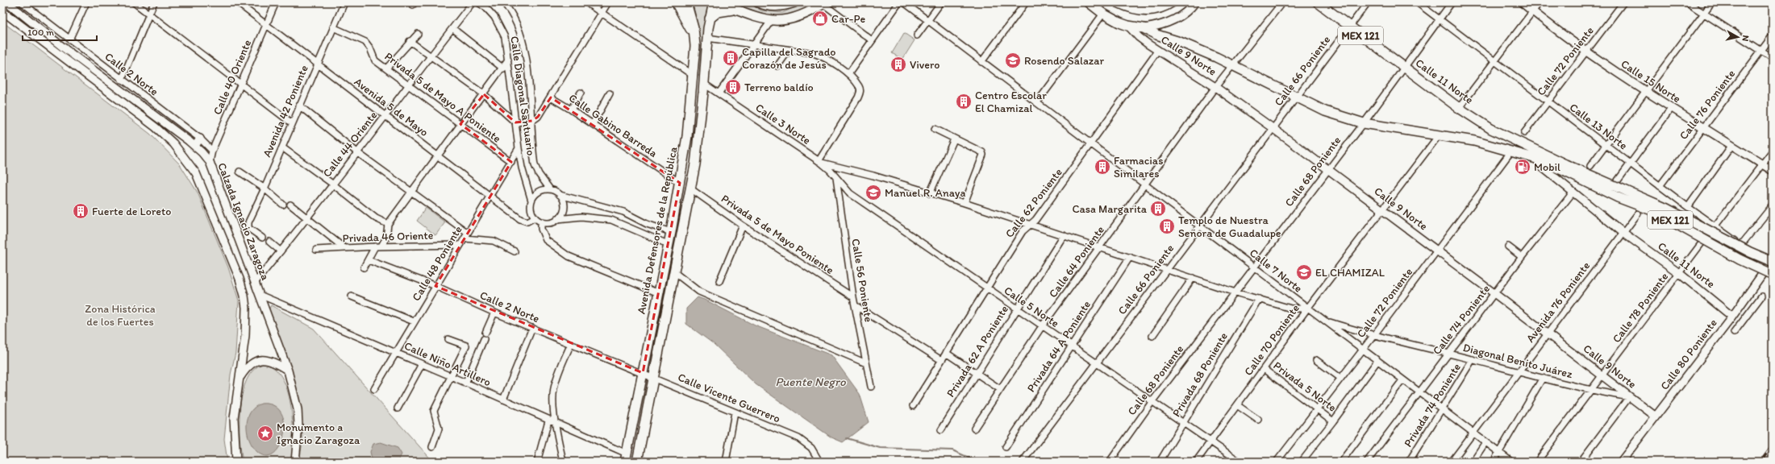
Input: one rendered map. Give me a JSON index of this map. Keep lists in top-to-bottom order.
{
  "streets": {
    "main road": [
      "MEX 121",
      "Calle 9 Norte",
      "Calle 11 Norte",
      "Avenida Defensores de la República"
    ],
    "street": [
      "Calle 72 Poniente",
      "Calle 66 Poniente",
      "Calle 2 Norte",
      "Calle 40 Oriente",
      "Calle 15 Norte",
      "Calle Diagonal Santuario",
      "Privada 5 de Mayo A Poniente",
      "Calle 76 Poniente",
      "Avenida 5 de Mayo",
      "Avenida 42 Poniente",
      "Calle 3 Norte",
      "Calle Gabino Barreda",
      "Calle 13 Norte",
      "Calle 44 Oriente",
      "Calle 68 Poniente",
      "Calle 62 Poniente",
      "Calzada Ignacio Zaragoza",
      "Privada 5 de Mayo Poniente",
      "Privada 46 Oriente",
      "Calle 64 Poniente",
      "Calle 48 Poniente",
      "Calle 7 Norte",
      "Calle 56 Poniente",
      "Avenida 76 Poniente",
      "Calle 5 Norte",
      "Calle 78 Poniente",
      "Calle 74 Poniente",
      "Calle 70 Poniente",
      "Privada 64 A Poniente",
      "Privada 62 A Poniente",
      "Calle 80 Poniente",
      "Diagonal Benito Juárez",
      "Calle Niño Artillero",
      "Privada 68 Poniente",
      "Privada 5 Norte",
      "Calle Vicente Guerrero",
      "Privada 74 Poniente"
    ]
  },
  "crossings": [
    ["MEX 121", "Calle 9 Norte"],
    ["MEX 121", "Calle 11 Norte"],
    ["Calle 9 Norte", "Calle 72 Poniente"],
    ["Calle 9 Norte", "Calle 66 Poniente"],
    ["Calle 9 Norte", "Calle 11 Norte"],
    ["Calle 9 Norte", "Calle 68 Poniente"],
    ["Calle 9 Norte", "Calle 62 Poniente"],
    ["Calle 9 Norte", "Calle 64 Poniente"],
    ["Calle 9 Norte", "Avenida 76 Poniente"],
    ["Calle 9 Norte", "Calle 78 Poniente"],
    ["Calle 9 Norte", "Calle 74 Poniente"],
    ["Calle 9 Norte", "Calle 70 Poniente"],
    ["Calle 9 Norte", "Calle 80 Poniente"],
    ["Calle 9 Norte", "Diagonal Benito Juárez"],
    ["Calle 72 Poniente", "Calle 15 Norte"],
    ["Calle 72 Poniente", "Calle 13 Norte"],
    ["Calle 72 Poniente", "Calle 7 Norte"],
    ["Calle 72 Poniente", "Diagonal Benito Juárez"],
    ["Calle 72 Poniente", "Privada 5 Norte"],
    ["Calle 66 Poniente", "Calle 11 Norte"],
    ["Calle 66 Poniente", "Calle 7 Norte"],
    ["Calle 66 Poniente", "Calle 5 Norte"],
    ["Calle 2 Norte", "Calle 40 Oriente"],
    ["Calle 2 Norte", "Avenida Defensores de la República"],
    ["Calle 2 Norte", "Calle 48 Poniente"],
    ["Calle 2 Norte", "Calle Vicente Guerrero"],
    ["Calle 40 Oriente", "Avenida 5 de Mayo"],
    ["Calle 40 Oriente", "Calzada Ignacio Zaragoza"],
    ["Calle 11 Norte", "Calle 68 Poniente"],
    ["Calle 11 Norte", "Avenida 76 Poniente"],
    ["Calle 11 Norte", "Calle 78 Poniente"],
    ["Calle 11 Norte", "Calle 74 Poniente"],
    ["Calle 11 Norte", "Calle 80 Poniente"],
    ["Calle 15 Norte", "Calle 76 Poniente"],
    ["Calle 15 Norte", "Calle 78 Poniente"],
    ["Calle Diagonal Santuario", "Avenida 5 de Mayo"],
    ["Calle Diagonal Santuario", "Calle 48 Poniente"],
    ["Privada 5 de Mayo A Poniente", "Avenida 42 Poniente"],
    ["Privada 5 de Mayo A Poniente", "Calle 44 Oriente"],
    ["Privada 5 de Mayo A Poniente", "Calle 48 Poniente"],
    ["Calle 76 Poniente", "Calle 13 Norte"],
    ["Avenida 5 de Mayo", "Avenida 42 Poniente"],
    ["Avenida 5 de Mayo", "Calle 44 Oriente"],
    ["Avenida 5 de Mayo", "Calle 48 Poniente"],
    ["Calle 3 Norte", "Avenida Defensores de la República"],
    ["Calle 3 Norte", "Calle 5 Norte"],
    ["Calle Gabino Barreda", "Avenida Defensores de la República"],
    ["Calle 13 Norte", "Calle 68 Poniente"],
    ["Calle 13 Norte", "Calle 78 Poniente"],
    ["Calle 13 Norte", "Calle 80 Poniente"],
    ["Calle 44 Oriente", "Calzada Ignacio Zaragoza"],
    ["Calle 68 Poniente", "Calle 7 Norte"],
    ["Calle 68 Poniente", "Calle 5 Norte"],
    ["Calle 62 Poniente", "Calle 7 Norte"],
    ["Calle 62 Poniente", "Calle 5 Norte"],
    ["Calzada Ignacio Zaragoza", "Calle Niño Artillero"],
    ["Avenida Defensores de la República", "Privada 5 de Mayo Poniente"],
    ["Avenida Defensores de la República", "Calle Niño Artillero"],
    ["Avenida Defensores de la República", "Calle Vicente Guerrero"],
    ["Privada 5 de Mayo Poniente", "Calle 56 Poniente"],
    ["Privada 46 Oriente", "Calle 48 Poniente"],
    ["Calle 64 Poniente", "Calle 7 Norte"],
    ["Calle 64 Poniente", "Calle 5 Norte"],
    ["Calle 48 Poniente", "Calle Niño Artillero"],
    ["Calle 7 Norte", "Avenida 76 Poniente"],
    ["Calle 7 Norte", "Calle 74 Poniente"],
    ["Calle 7 Norte", "Calle 70 Poniente"],
    ["Calle 7 Norte", "Diagonal Benito Juárez"],
    ["Calle 7 Norte", "Privada 74 Poniente"],
    ["Calle 56 Poniente", "Calle 5 Norte"],
    ["Avenida 76 Poniente", "Diagonal Benito Juárez"],
    ["Calle 5 Norte", "Calle 70 Poniente"],
    ["Calle 5 Norte", "Privada 64 A Poniente"],
    ["Calle 5 Norte", "Privada 62 A Poniente"],
    ["Calle 5 Norte", "Privada 68 Poniente"],
    ["Calle 78 Poniente", "Diagonal Benito Juárez"],
    ["Calle 74 Poniente", "Diagonal Benito Juárez"],
    ["Calle 70 Poniente", "Privada 5 Norte"],
    ["Diagonal Benito Juárez", "Privada 74 Poniente"]
  ],
  "water": ["Puente Negro"],
  "parks": ["Zona Histórica de los Fuertes"],
  "places": {
    "shop": ["Car-Pe"],
    "building": [
      "Capilla del Sagrado Corazón de Jesús",
      "Vivero",
      "Terreno baldío",
      "Centro Escolar El Chamizal",
      "Farmacias Similares",
      "Casa Margarita",
      "Fuerte de Loreto",
      "Templo de Nuestra Señora de Guadalupe"
    ],
    "school or university": ["Rosendo Salazar", "Manuel R. Anaya", "EL CHAMIZAL"],
    "fuel station": ["Mobil"],
    "place": ["Monumento a Ignacio Zaragoza"]
  },
  "scale_bar": "100 m",
  "north": "right"
}
